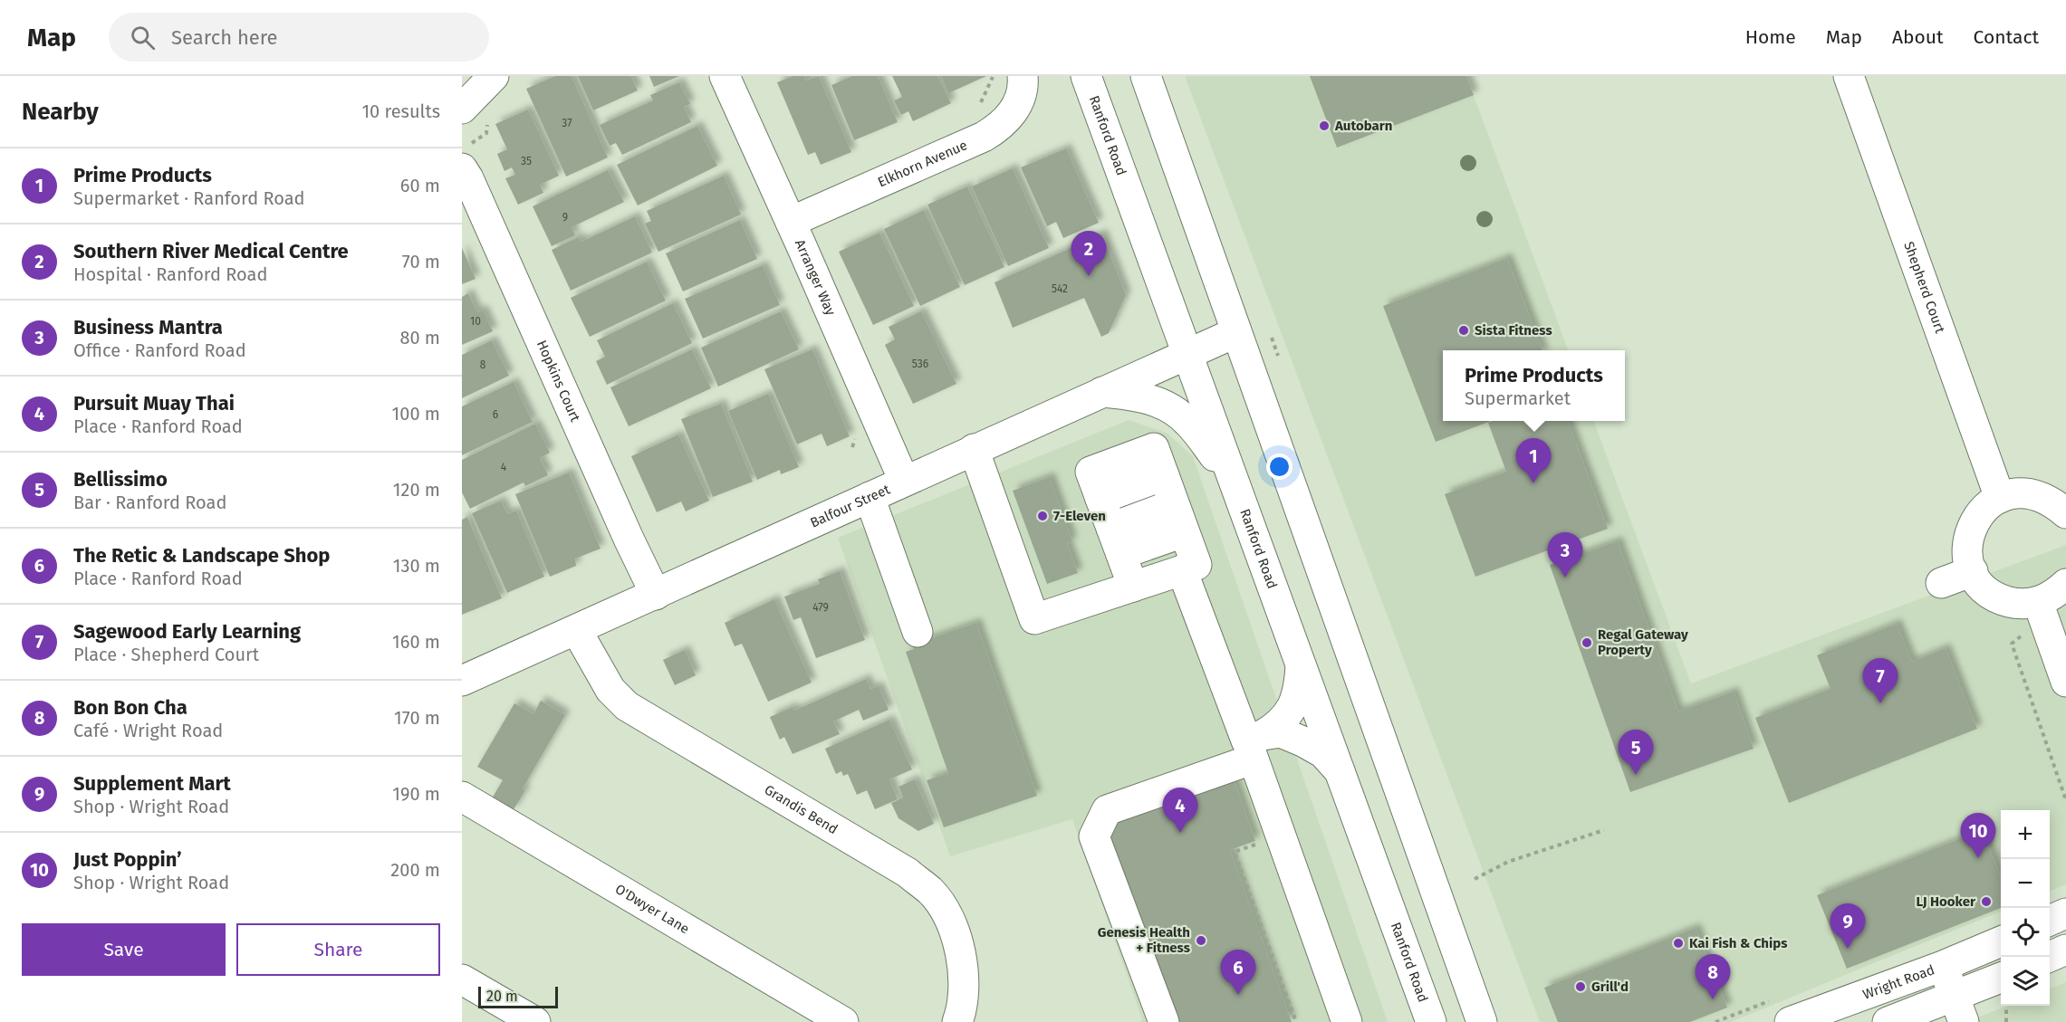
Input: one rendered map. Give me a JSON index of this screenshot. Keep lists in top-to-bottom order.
{
  "streets": {
    "street": [
      "Ranford Road",
      "Elkhorn Avenue",
      "Arranger Way",
      "Shepherd Court",
      "Hopkins Court",
      "Balfour Street",
      "Grandis Bend",
      "O'Dwyer Lane",
      "Wright Road"
    ]
  },
  "crossings": [
    ["Ranford Road", "Balfour Street"],
    ["Elkhorn Avenue", "Arranger Way"],
    ["Arranger Way", "Balfour Street"],
    ["Hopkins Court", "Balfour Street"],
    ["Balfour Street", "Grandis Bend"]
  ],
  "places": [
    "Autobarn",
    "Sista Fitness",
    "7-Eleven",
    "Regal Gateway Property",
    "LJ Hooker",
    "Genesis Health + Fitness",
    "Kai Fish & Chips",
    "Grill'd"
  ],
  "house_numbers": [
    "37",
    "35",
    "9",
    "542",
    "10",
    "536",
    "8",
    "6",
    "4",
    "479"
  ],
  "scale_bar": "20 m",
  "page": {
    "header": "Map",
    "search": "Search here",
    "nav": [
      "Home",
      "Map",
      "About",
      "Contact"
    ],
    "heading": ["Nearby", "10 results"],
    "list": [
      {
        "mark": "1",
        "name": "Prime Products",
        "note": "Supermarket · Ranford Road",
        "value": "60 m"
      },
      {
        "mark": "2",
        "name": "Southern River Medical Centre",
        "note": "Hospital · Ranford Road",
        "value": "70 m"
      },
      {
        "mark": "3",
        "name": "Business Mantra",
        "note": "Office · Ranford Road",
        "value": "80 m"
      },
      {
        "mark": "4",
        "name": "Pursuit Muay Thai",
        "note": "Place · Ranford Road",
        "value": "100 m"
      },
      {
        "mark": "5",
        "name": "Bellissimo",
        "note": "Bar · Ranford Road",
        "value": "120 m"
      },
      {
        "mark": "6",
        "name": "The Retic & Landscape Shop",
        "note": "Place · Ranford Road",
        "value": "130 m"
      },
      {
        "mark": "7",
        "name": "Sagewood Early Learning",
        "note": "Place · Shepherd Court",
        "value": "160 m"
      },
      {
        "mark": "8",
        "name": "Bon Bon Cha",
        "note": "Café · Wright Road",
        "value": "170 m"
      },
      {
        "mark": "9",
        "name": "Supplement Mart",
        "note": "Shop · Wright Road",
        "value": "190 m"
      },
      {
        "mark": "10",
        "name": "Just Poppin’",
        "note": "Shop · Wright Road",
        "value": "200 m"
      }
    ],
    "pins": [
      "2",
      "1",
      "3",
      "7",
      "5",
      "4",
      "10",
      "9",
      "6",
      "8"
    ],
    "popup": ["Prime Products", "Supermarket"],
    "map_buttons": ["+", "−"],
    "buttons": ["Save", "Share"],
    "scale": "20 m"
  }
}
